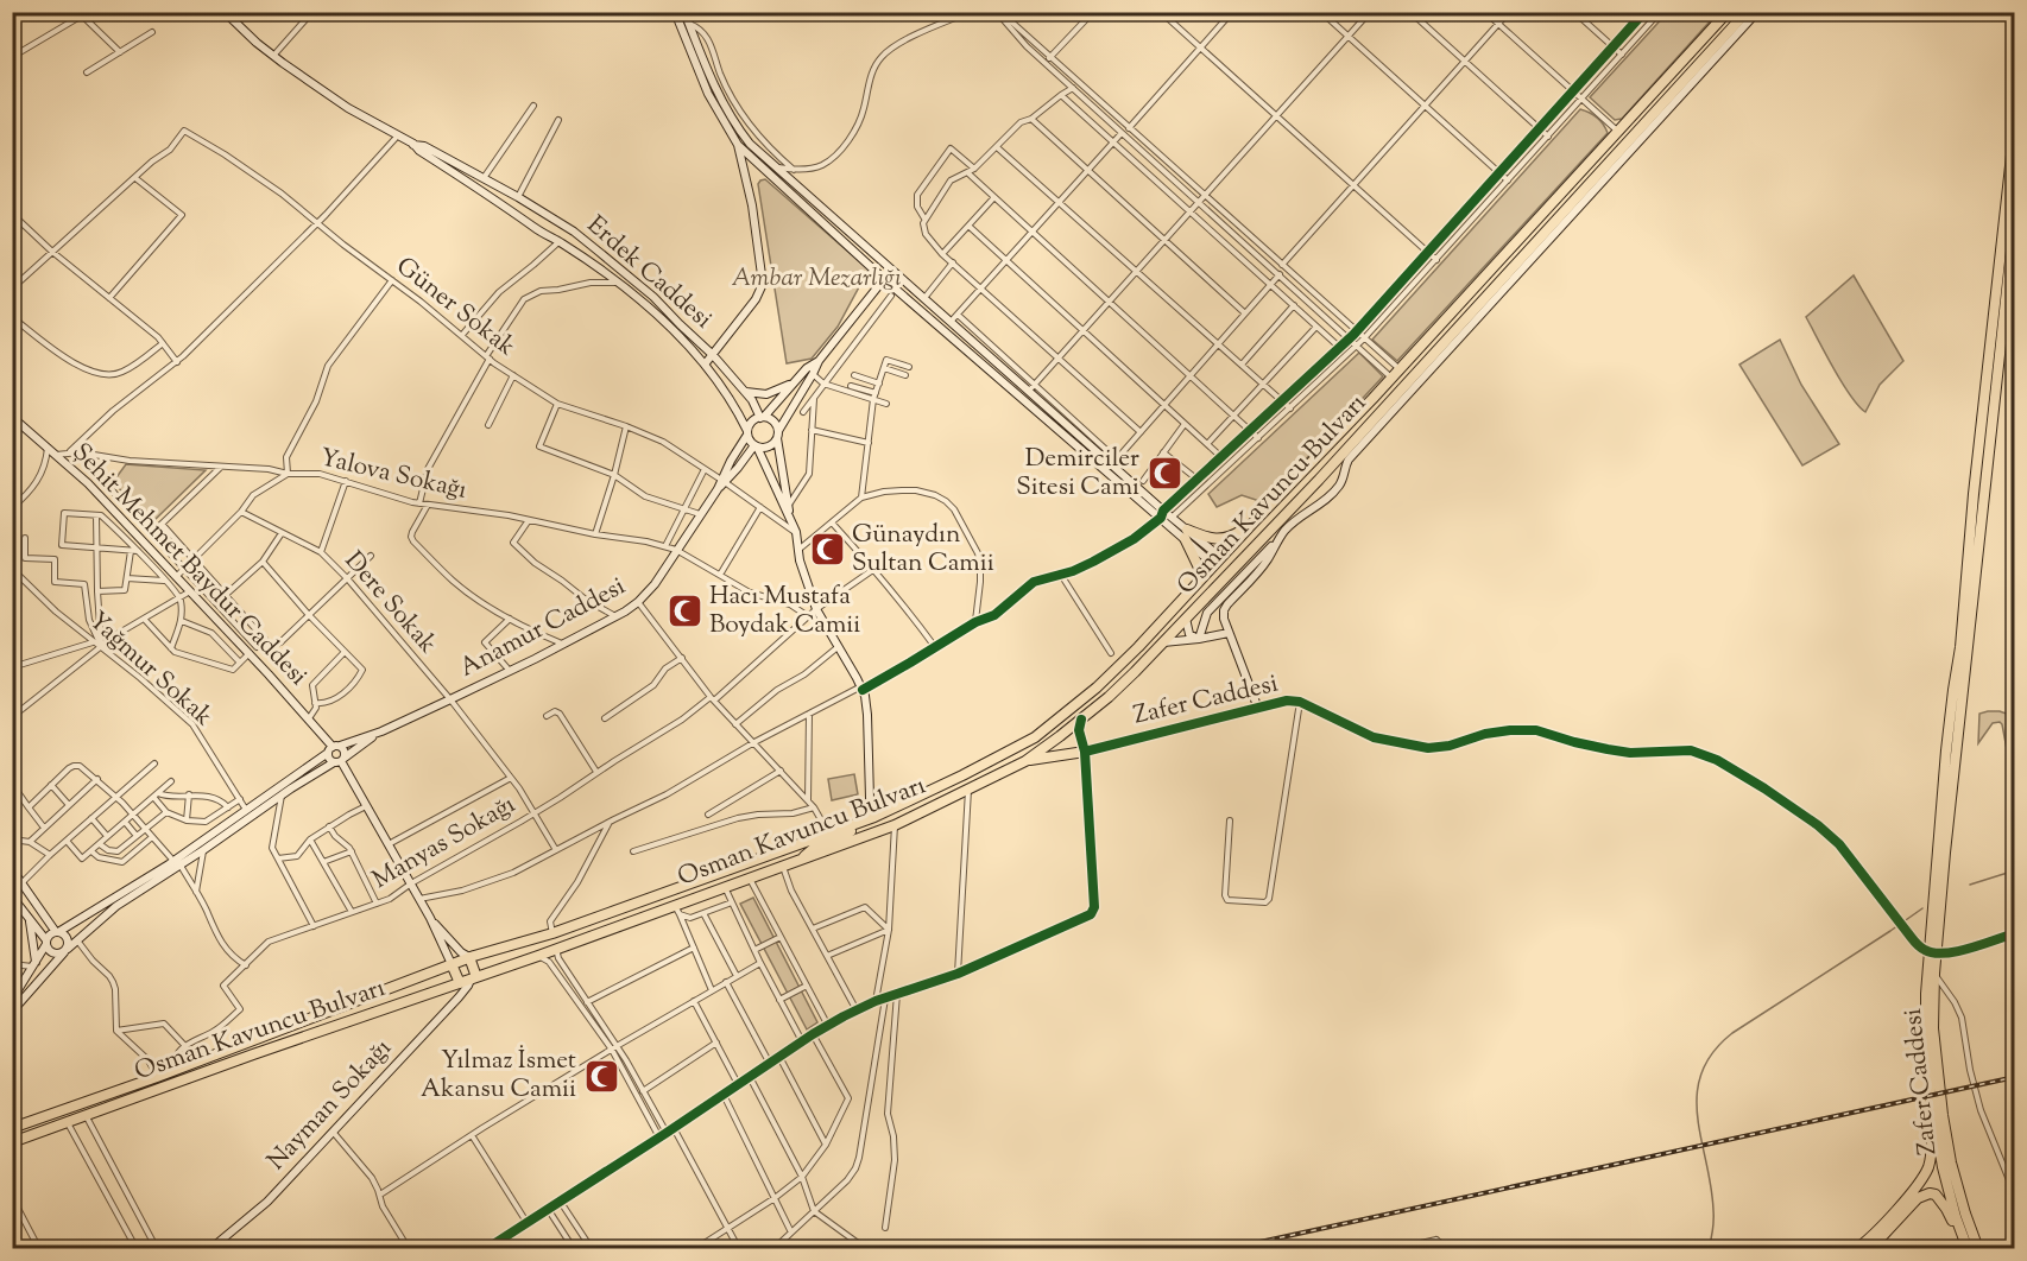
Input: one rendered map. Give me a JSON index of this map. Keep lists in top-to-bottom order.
{
  "streets": {
    "highway": ["Osman Kavuncu Bulvarı", "Zafer Caddesi"],
    "street": [
      "Erdek Caddesi",
      "Güner Sokak",
      "Yalova Sokağı",
      "Şehit Mehmet Baydur Caddesi",
      "Dere Sokak",
      "Anamur Caddesi",
      "Yağmur Sokak",
      "Manyas Sokağı",
      "Nayman Sokağı"
    ]
  },
  "crossings": [
    ["Güner Sokak", "Anamur Caddesi"],
    ["Yalova Sokağı", "Şehit Mehmet Baydur Caddesi"],
    ["Yalova Sokağı", "Anamur Caddesi"],
    ["Yalova Sokağı", "Manyas Sokağı"],
    ["Osman Kavuncu Bulvarı", "Nayman Sokağı"],
    ["Dere Sokak", "Anamur Caddesi"],
    ["Dere Sokak", "Manyas Sokağı"]
  ],
  "parks": ["Ambar Mezarlığı"],
  "places": {
    "mosque": [
      "Demirciler Sitesi Cami",
      "Günaydın Sultan Camii",
      "Hacı Mustafa Boydak Camii",
      "Yılmaz İsmet Akansu Camii"
    ]
  }
}
